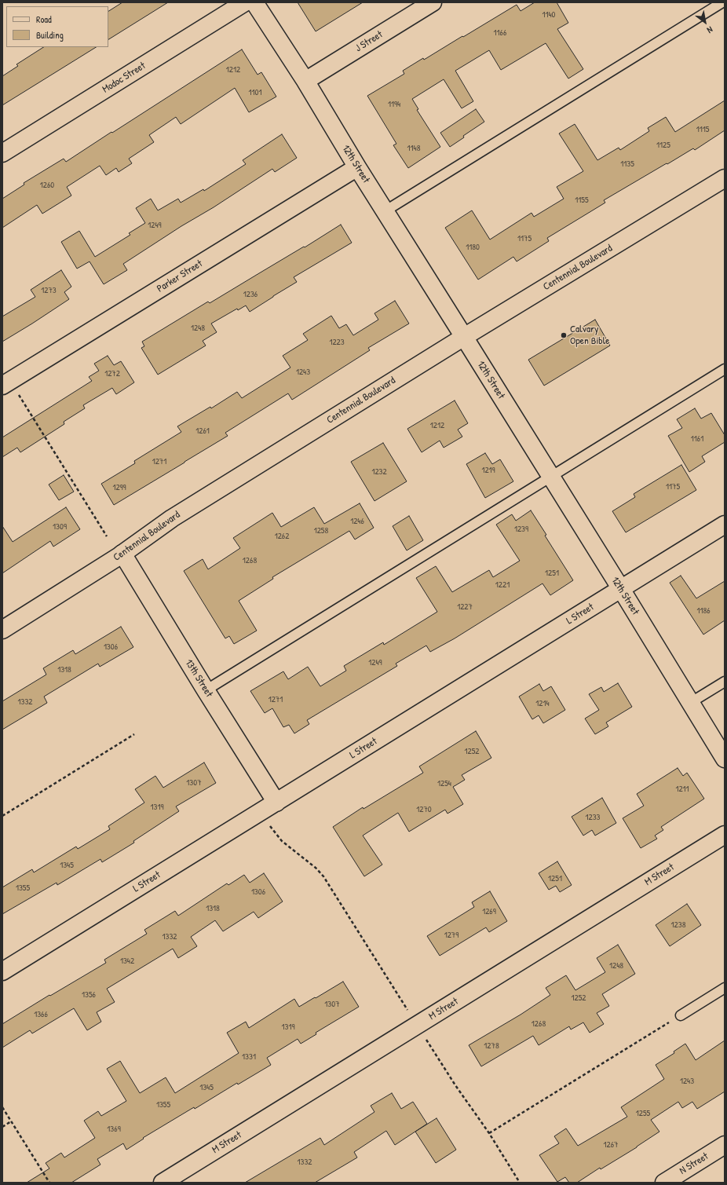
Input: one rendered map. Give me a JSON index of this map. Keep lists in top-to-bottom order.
{
  "streets": {
    "street": [
      "J Street",
      "Modoc Street",
      "12th Street",
      "Centennial Boulevard",
      "Parker Street",
      "L Street",
      "13th Street",
      "M Street",
      "N Street"
    ]
  },
  "crossings": [
    ["J Street", "12th Street"],
    ["12th Street", "Centennial Boulevard"],
    ["12th Street", "Parker Street"],
    ["12th Street", "L Street"],
    ["Centennial Boulevard", "13th Street"],
    ["L Street", "13th Street"]
  ],
  "places": ["Calvary Open Bible"],
  "house_numbers": [
    "1140",
    "1166",
    "1212",
    "1101",
    "1194",
    "1115",
    "1125",
    "1148",
    "1135",
    "1260",
    "1155",
    "1249",
    "1175",
    "1180",
    "1273",
    "1236",
    "1248",
    "1223",
    "1243",
    "1272",
    "1212",
    "1261",
    "1161",
    "1271",
    "1219",
    "1232",
    "1175",
    "1299",
    "1246",
    "1309",
    "1239",
    "1258",
    "1262",
    "1268",
    "1251",
    "1221",
    "1227",
    "1186",
    "1306",
    "1249",
    "1318",
    "1271",
    "1332",
    "1214",
    "1252",
    "1307",
    "1254",
    "1211",
    "1319",
    "1270",
    "1233",
    "1345",
    "1251",
    "1355",
    "1306",
    "1318",
    "1269",
    "1238",
    "1279",
    "1332",
    "1342",
    "1248",
    "1356",
    "1252",
    "1307",
    "1366",
    "1268",
    "1319",
    "1278",
    "1331",
    "1243",
    "1345",
    "1355",
    "1255",
    "1369",
    "1267",
    "1332"
  ],
  "legend": ["Road", "Building"],
  "north": "bottom right"
}
